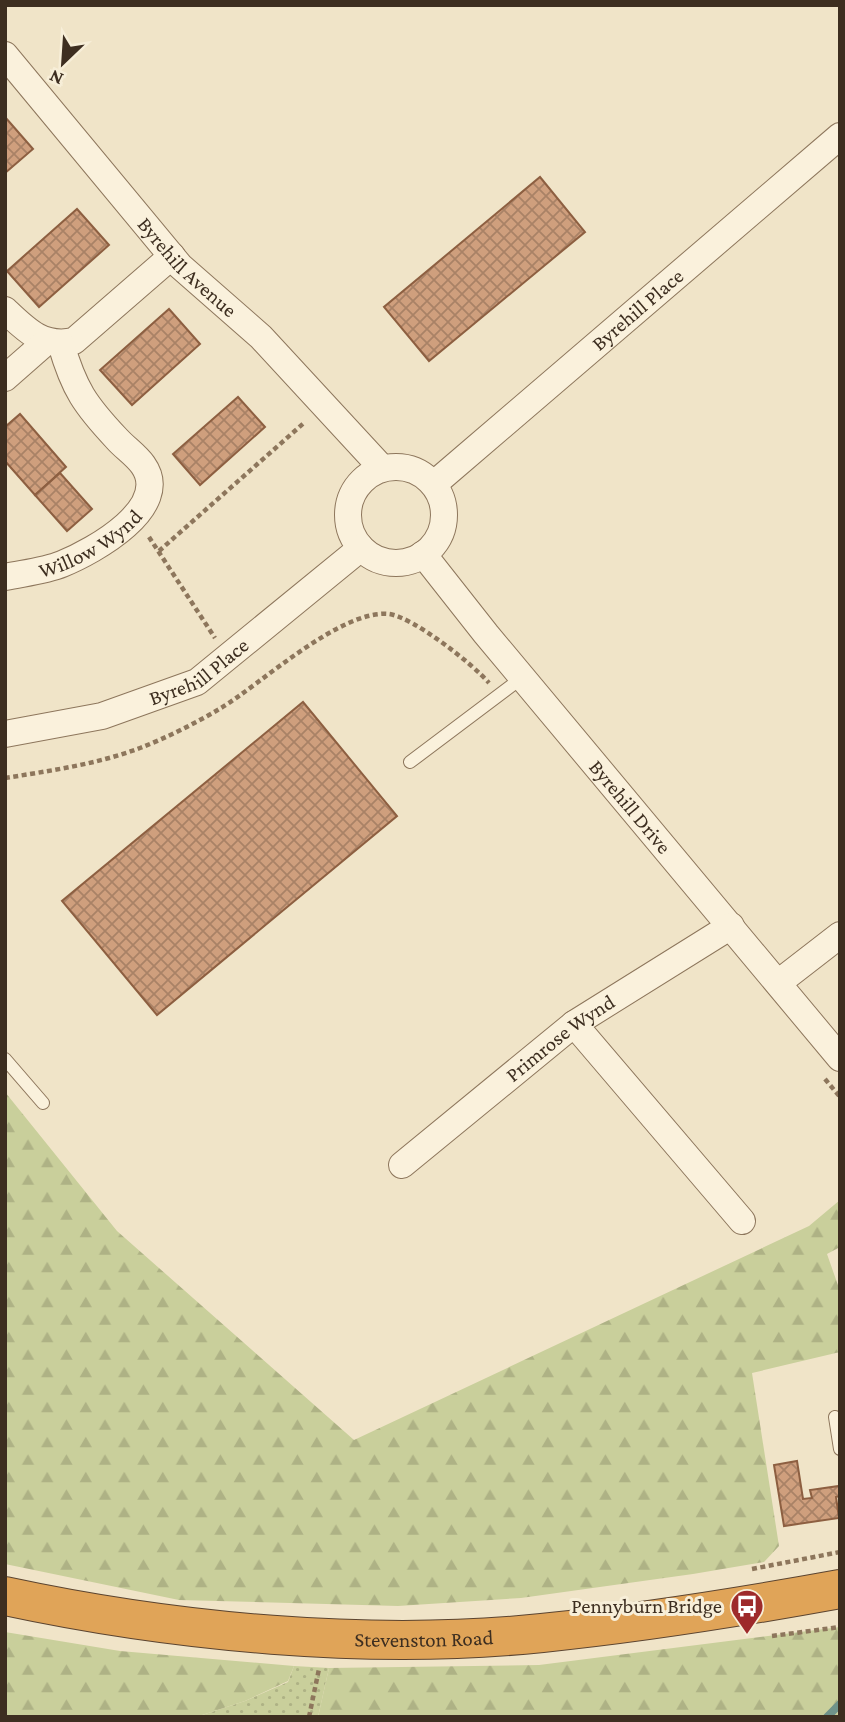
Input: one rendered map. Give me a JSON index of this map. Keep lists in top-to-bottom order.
{
  "streets": {
    "highway": ["Stevenston Road"],
    "street": [
      "Byrehill Avenue",
      "Byrehill Place",
      "Willow Wynd",
      "Byrehill Drive",
      "Primrose Wynd"
    ]
  },
  "crossings": [
    ["Byrehill Avenue", "Byrehill Place"],
    ["Byrehill Avenue", "Byrehill Drive"],
    ["Byrehill Place", "Byrehill Drive"],
    ["Byrehill Drive", "Primrose Wynd"]
  ],
  "places": {
    "bus stop": ["Pennyburn Bridge"]
  },
  "north": "bottom left"
}
